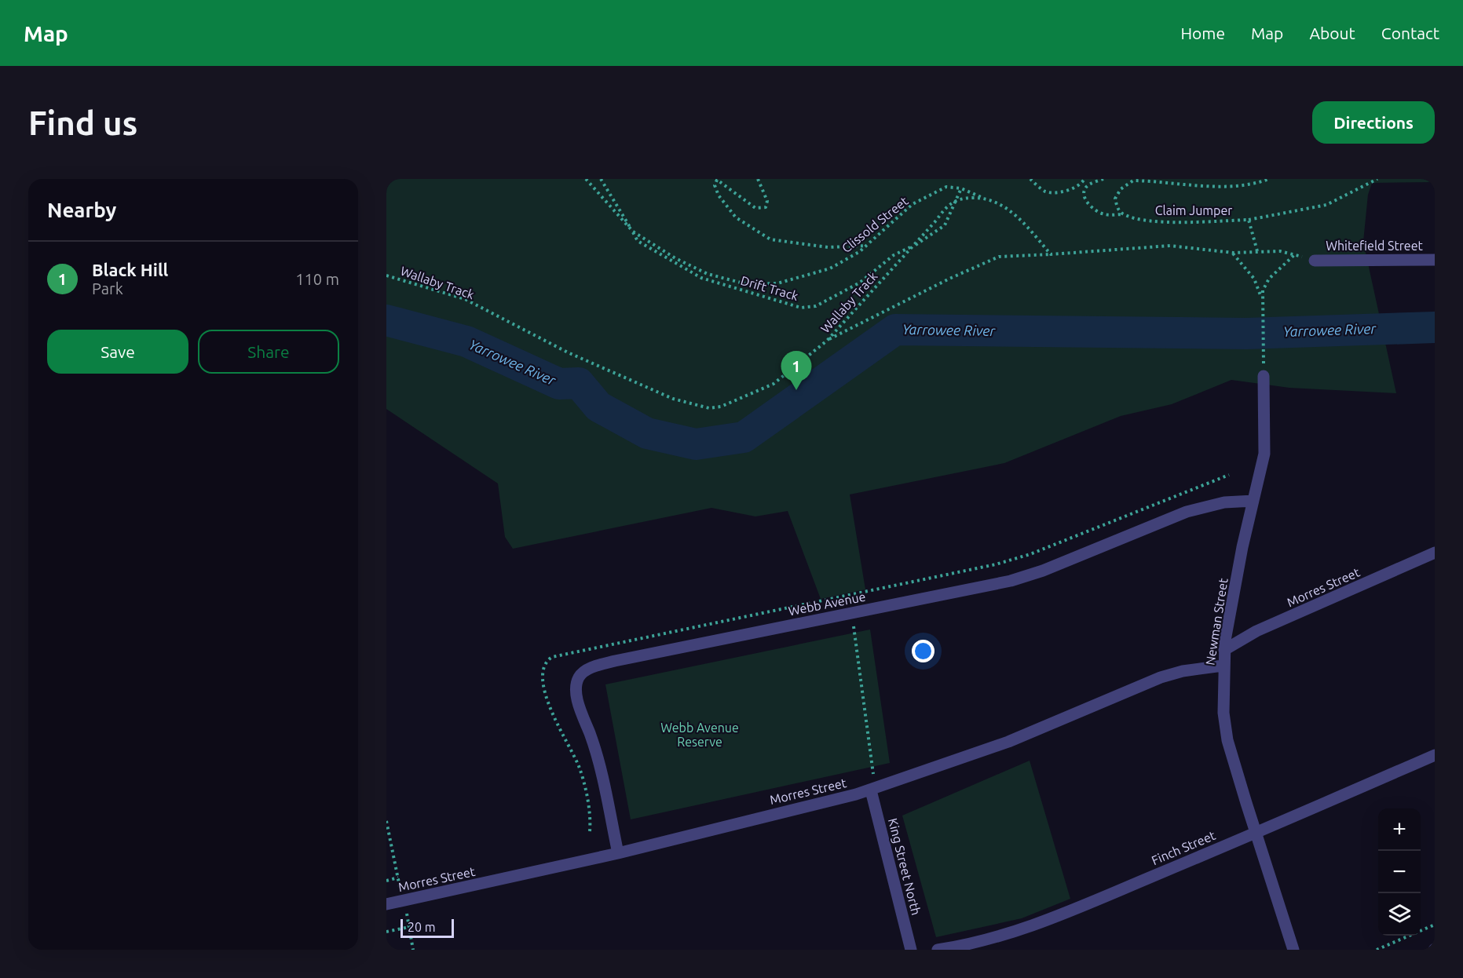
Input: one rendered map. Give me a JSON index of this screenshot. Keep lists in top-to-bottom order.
{
  "streets": {
    "street": [
      "Whitefield Street",
      "Morres Street",
      "Webb Avenue",
      "Newman Street",
      "Finch Street",
      "King Street North"
    ],
    "path": [
      "Claim Jumper",
      "Clissold Street",
      "Wallaby Track",
      "Drift Track"
    ]
  },
  "crossings": [
    ["Clissold Street", "Drift Track"],
    ["Wallaby Track", "Drift Track"],
    ["Morres Street", "Webb Avenue"],
    ["Morres Street", "Newman Street"],
    ["Morres Street", "King Street North"],
    ["Webb Avenue", "Newman Street"],
    ["Newman Street", "Finch Street"]
  ],
  "water": ["Yarrowee River"],
  "parks": ["Webb Avenue Reserve"],
  "scale_bar": "20 m",
  "page": {
    "header": "Map",
    "nav": [
      "Home",
      "Map",
      "About",
      "Contact"
    ],
    "buttons": [
      "Directions",
      ["Save", "Share"]
    ],
    "title": "Find us",
    "heading": "Nearby",
    "list": [
      {
        "mark": "1",
        "name": "Black Hill",
        "note": "Park",
        "value": "110 m"
      }
    ],
    "pins": "1",
    "map_buttons": ["+", "−"],
    "scale": "20 m"
  }
}
